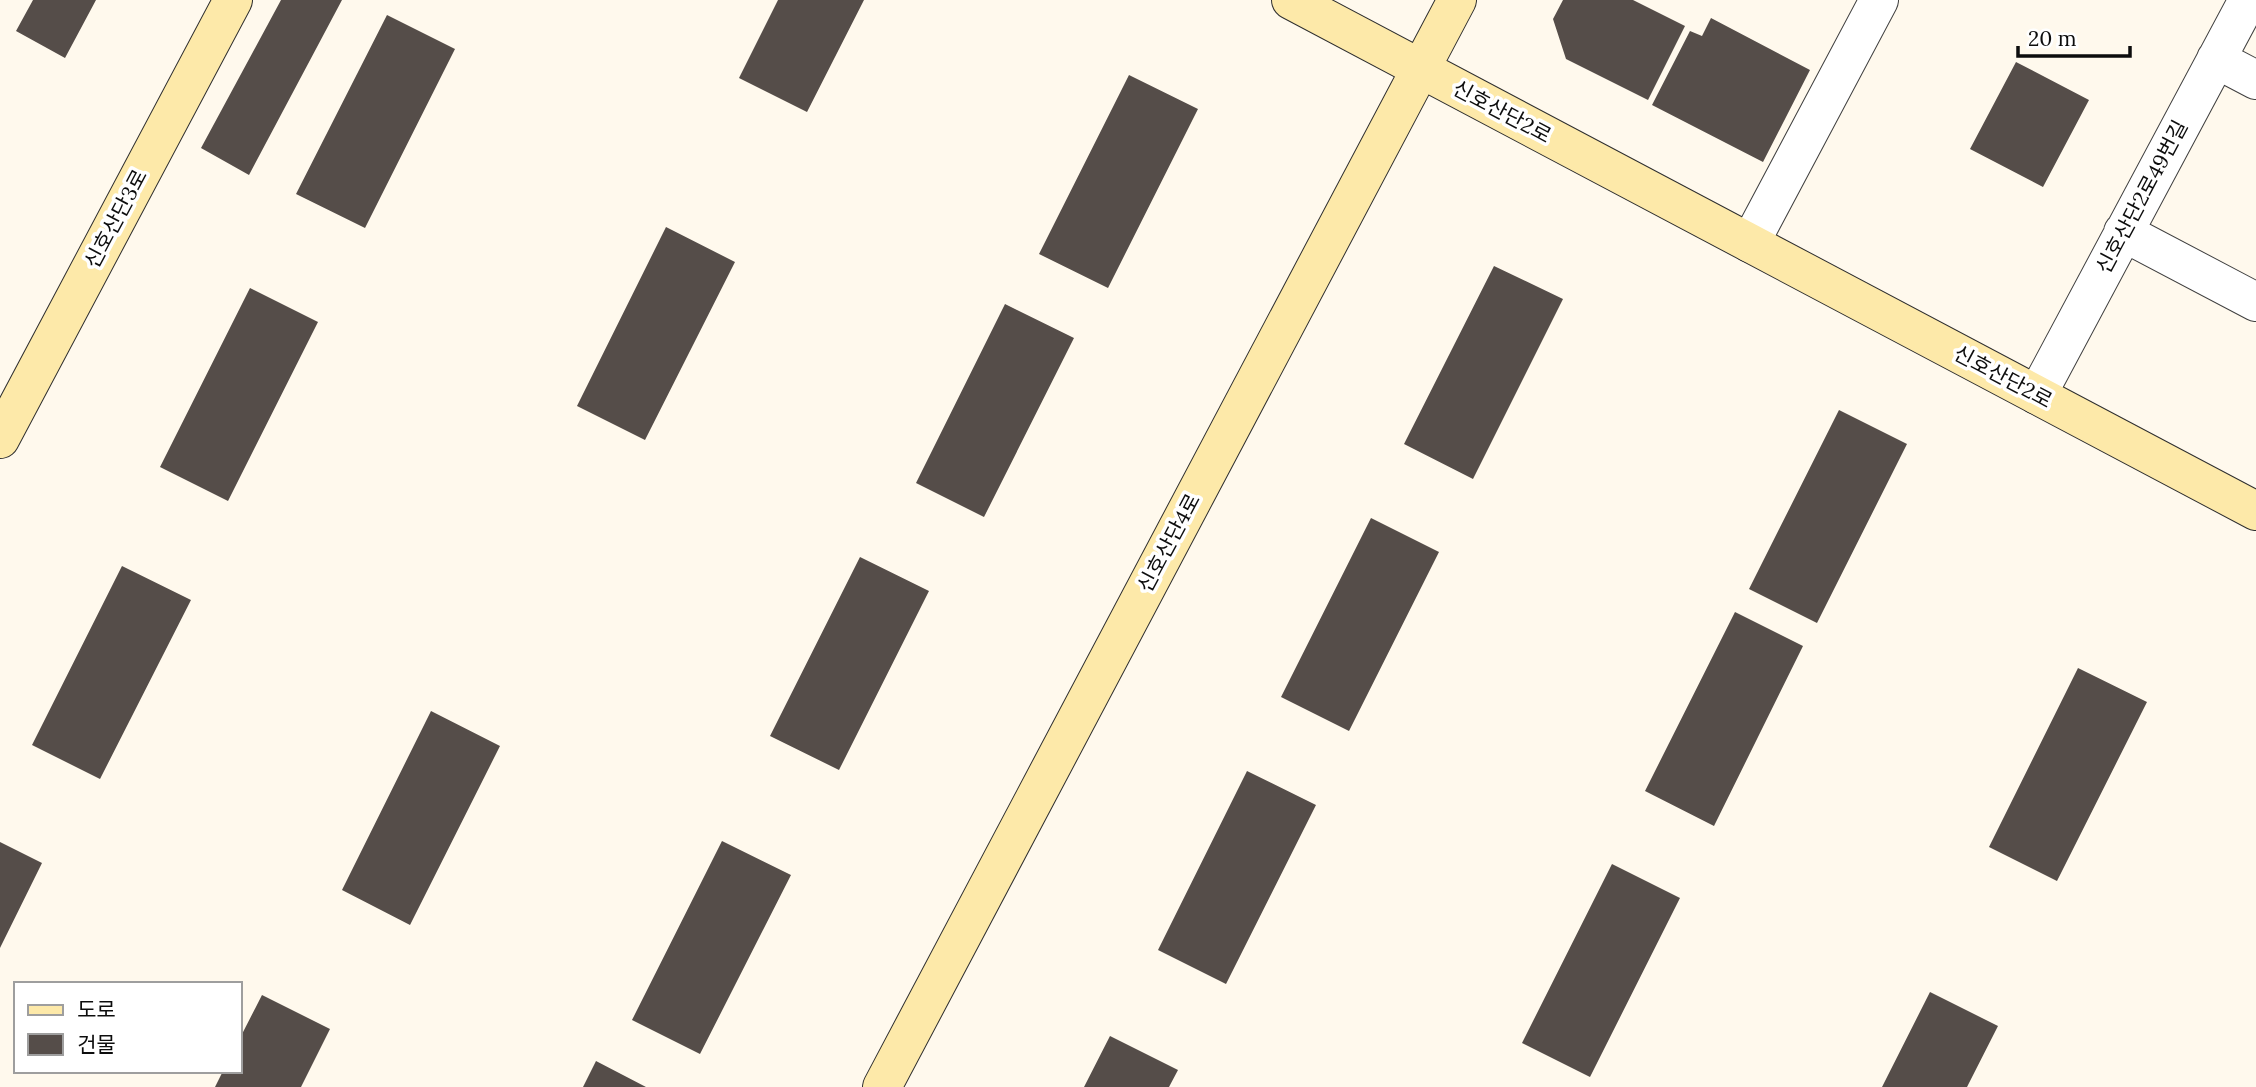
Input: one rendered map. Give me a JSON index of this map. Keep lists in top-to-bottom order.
{
  "streets": {
    "main road": ["신호산단2로", "신호산단3로", "신호산단4로"],
    "street": ["신호산단2로49번길"]
  },
  "crossings": [
    ["신호산단2로", "신호산단2로49번길"],
    ["신호산단2로", "신호산단4로"]
  ],
  "legend": ["도로", "건물"],
  "scale_bar": "20 m"
}
